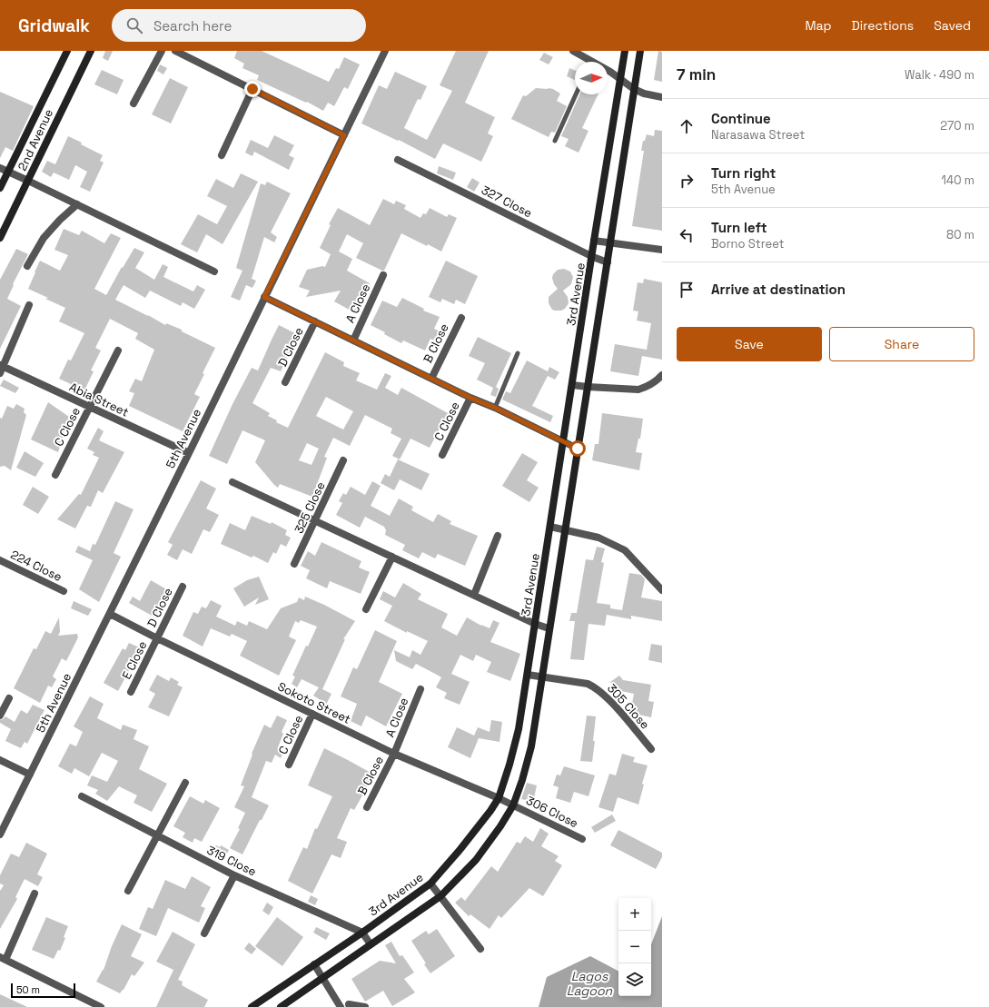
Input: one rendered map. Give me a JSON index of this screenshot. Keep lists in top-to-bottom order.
{
  "streets": {
    "street": [
      "2nd Avenue",
      "327 Close",
      "3rd Avenue",
      "A Close",
      "B Close",
      "D Close",
      "Abia Street",
      "C Close",
      "5th Avenue",
      "325 Close",
      "224 Close",
      "E Close",
      "Sokoto Street",
      "305 Close",
      "306 Close",
      "319 Close"
    ]
  },
  "crossings": [
    ["327 Close", "3rd Avenue"],
    ["3rd Avenue", "Sokoto Street"],
    ["3rd Avenue", "305 Close"],
    ["3rd Avenue", "319 Close"],
    ["A Close", "B Close"],
    ["A Close", "Sokoto Street"],
    ["B Close", "Sokoto Street"],
    ["D Close", "E Close"],
    ["D Close", "Sokoto Street"],
    ["Abia Street", "C Close"],
    ["Abia Street", "5th Avenue"],
    ["C Close", "Sokoto Street"],
    ["5th Avenue", "Sokoto Street"],
    ["E Close", "Sokoto Street"],
    ["Sokoto Street", "306 Close"]
  ],
  "water": ["Lagos Lagoon"],
  "scale_bar": "50 m",
  "north": "right",
  "page": {
    "header": "Gridwalk",
    "search": "Search here",
    "nav": ["Map", "Directions", "Saved"],
    "heading": ["7 min", "Walk · 490 m"],
    "list": [
      ["Continue", "Narasawa Street", "270 m"],
      ["Turn right", "5th Avenue", "140 m"],
      ["Turn left", "Borno Street", "80 m"],
      "Arrive at destination"
    ],
    "buttons": ["Save", "Share"],
    "map_buttons": ["+", "−"],
    "scale": "50 m"
  }
}
